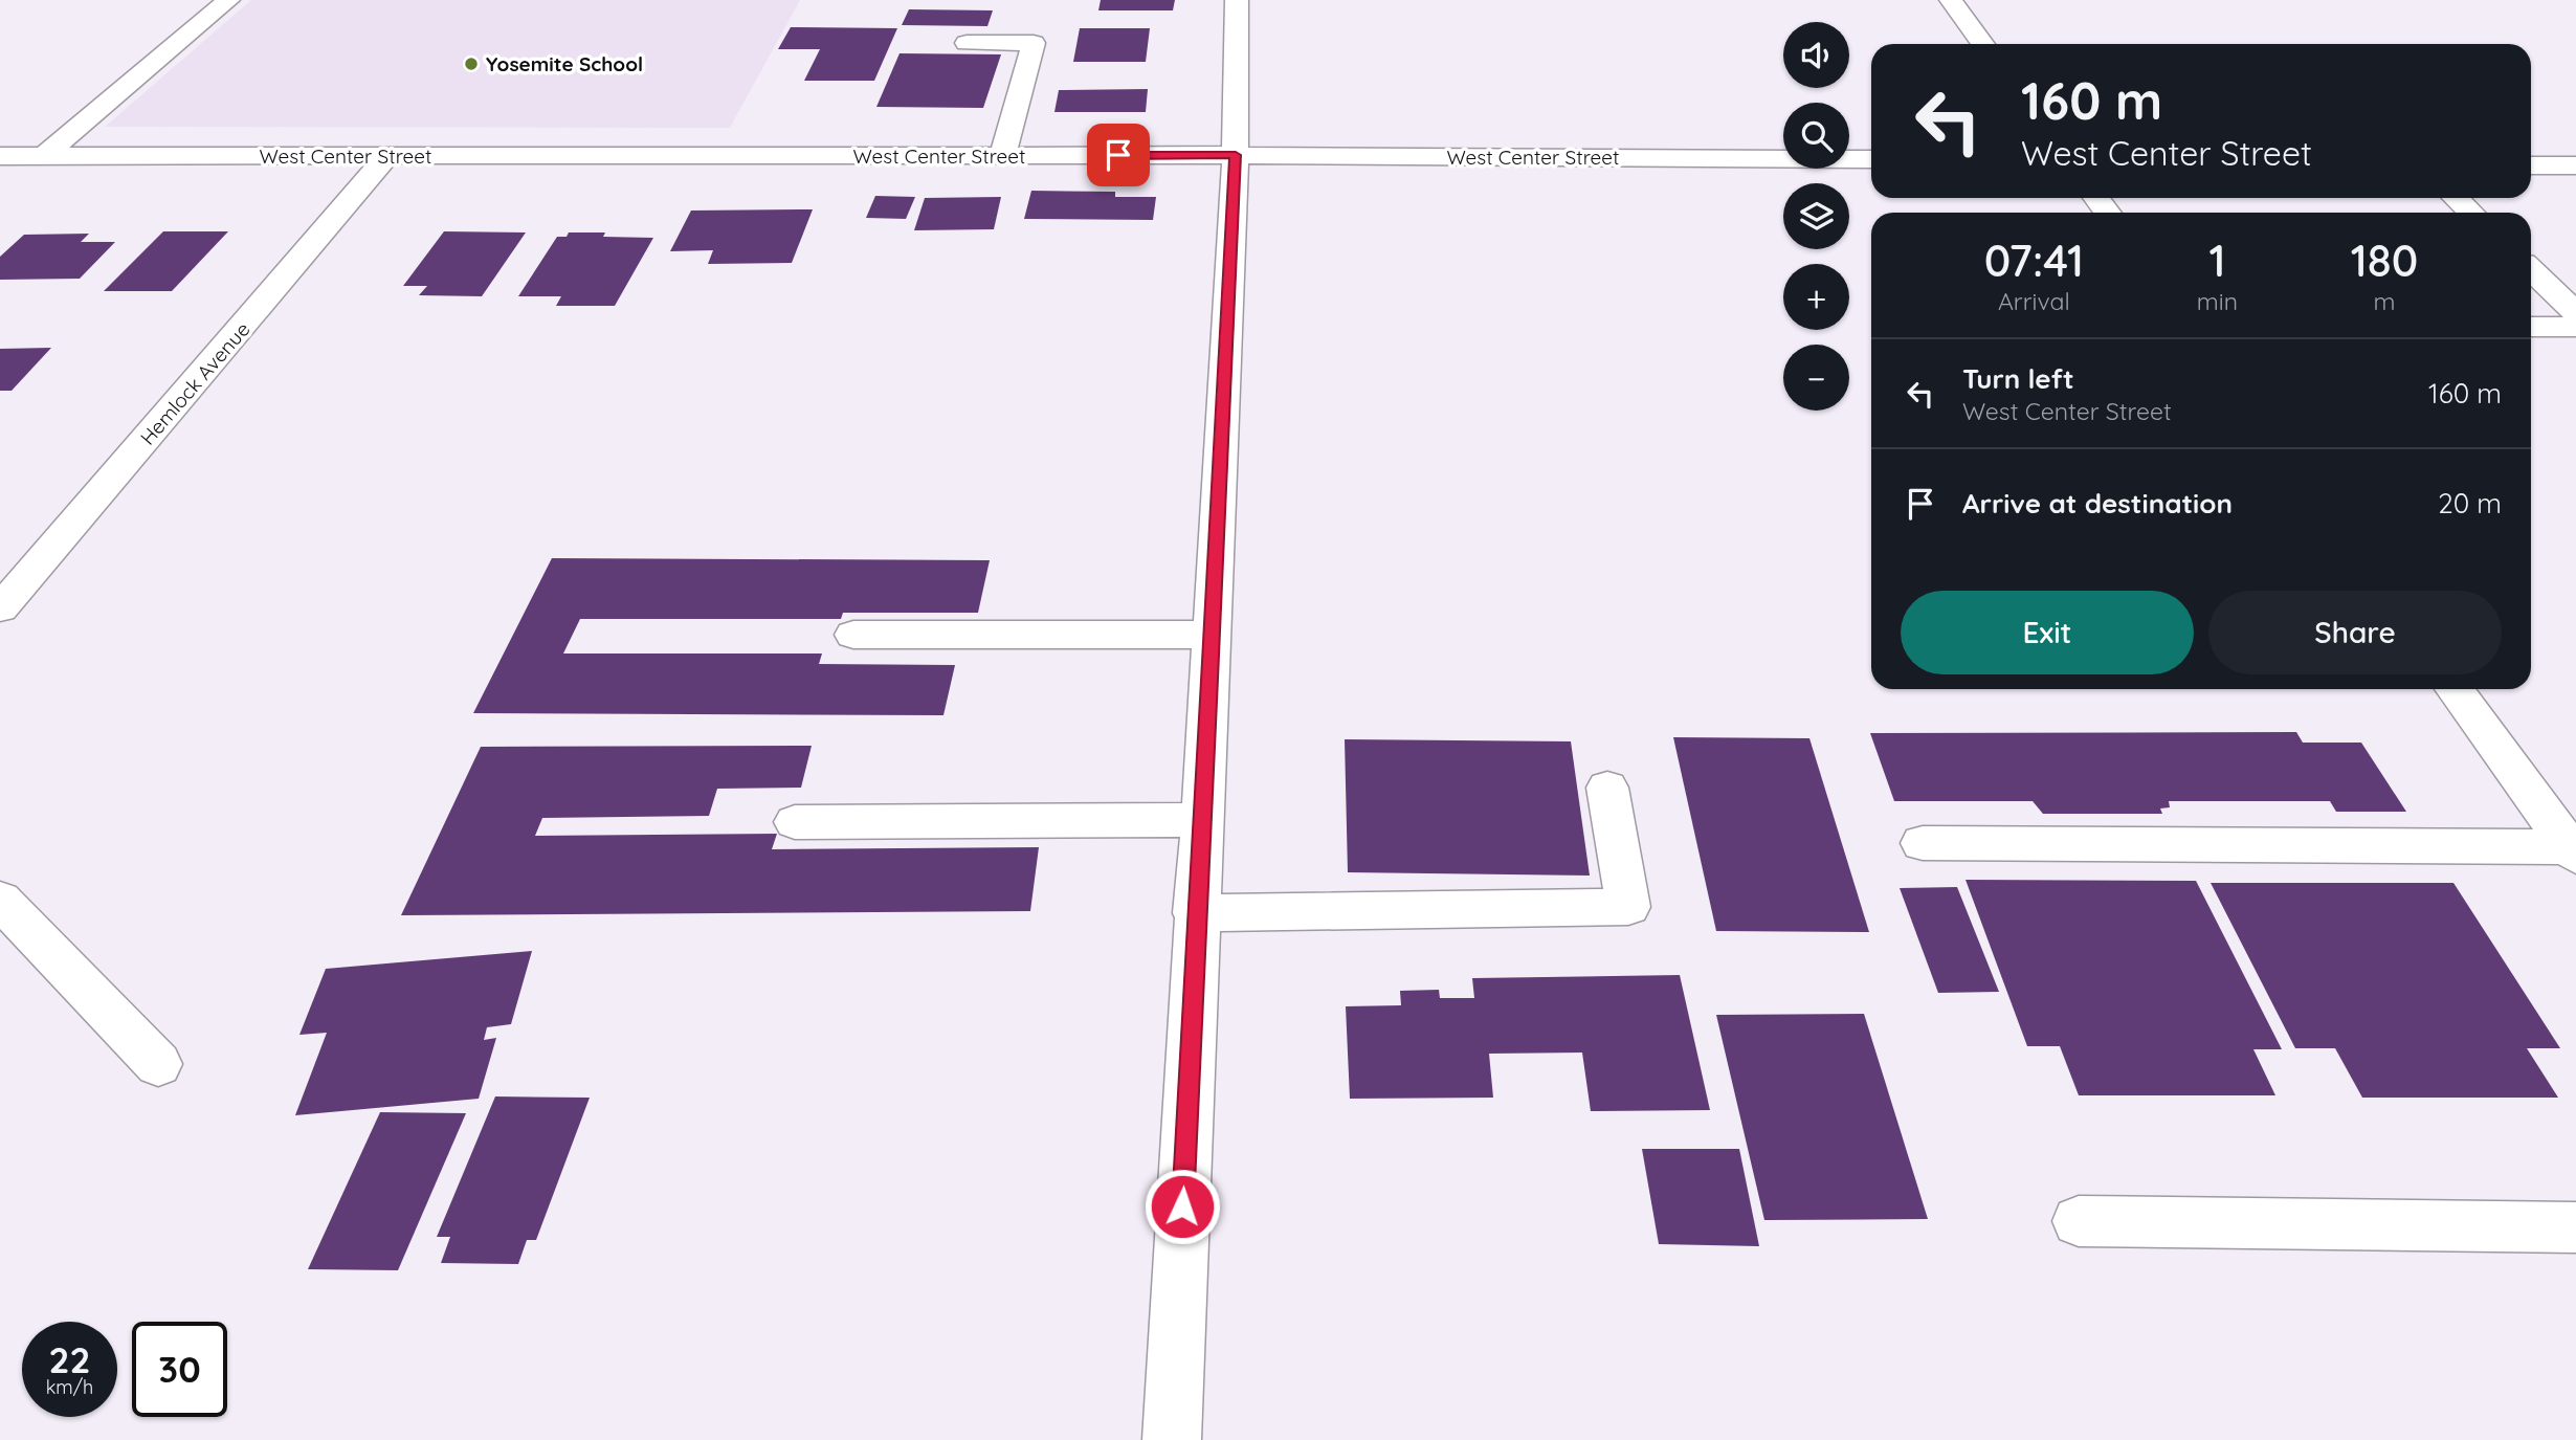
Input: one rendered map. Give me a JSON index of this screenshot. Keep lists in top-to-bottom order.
{
  "streets": {
    "street": ["West Center Street", "Hemlock Avenue"]
  },
  "crossings": [
    ["West Center Street", "Hemlock Avenue"]
  ],
  "places": ["Yosemite School"],
  "page": {
    "map_buttons": ["+", "−"],
    "turn": ["160 m", "West Center Street"],
    "eta": [
      "07:41",
      "Arrival",
      "1",
      "min",
      "180",
      "m"
    ],
    "list": [
      {
        "name": "Turn left",
        "note": "West Center Street",
        "value": "160 m"
      },
      {
        "name": "Arrive at destination",
        "value": "20 m"
      }
    ],
    "buttons": ["Exit", "Share"],
    "speed": "22 km/h",
    "limit": "30"
  }
}
